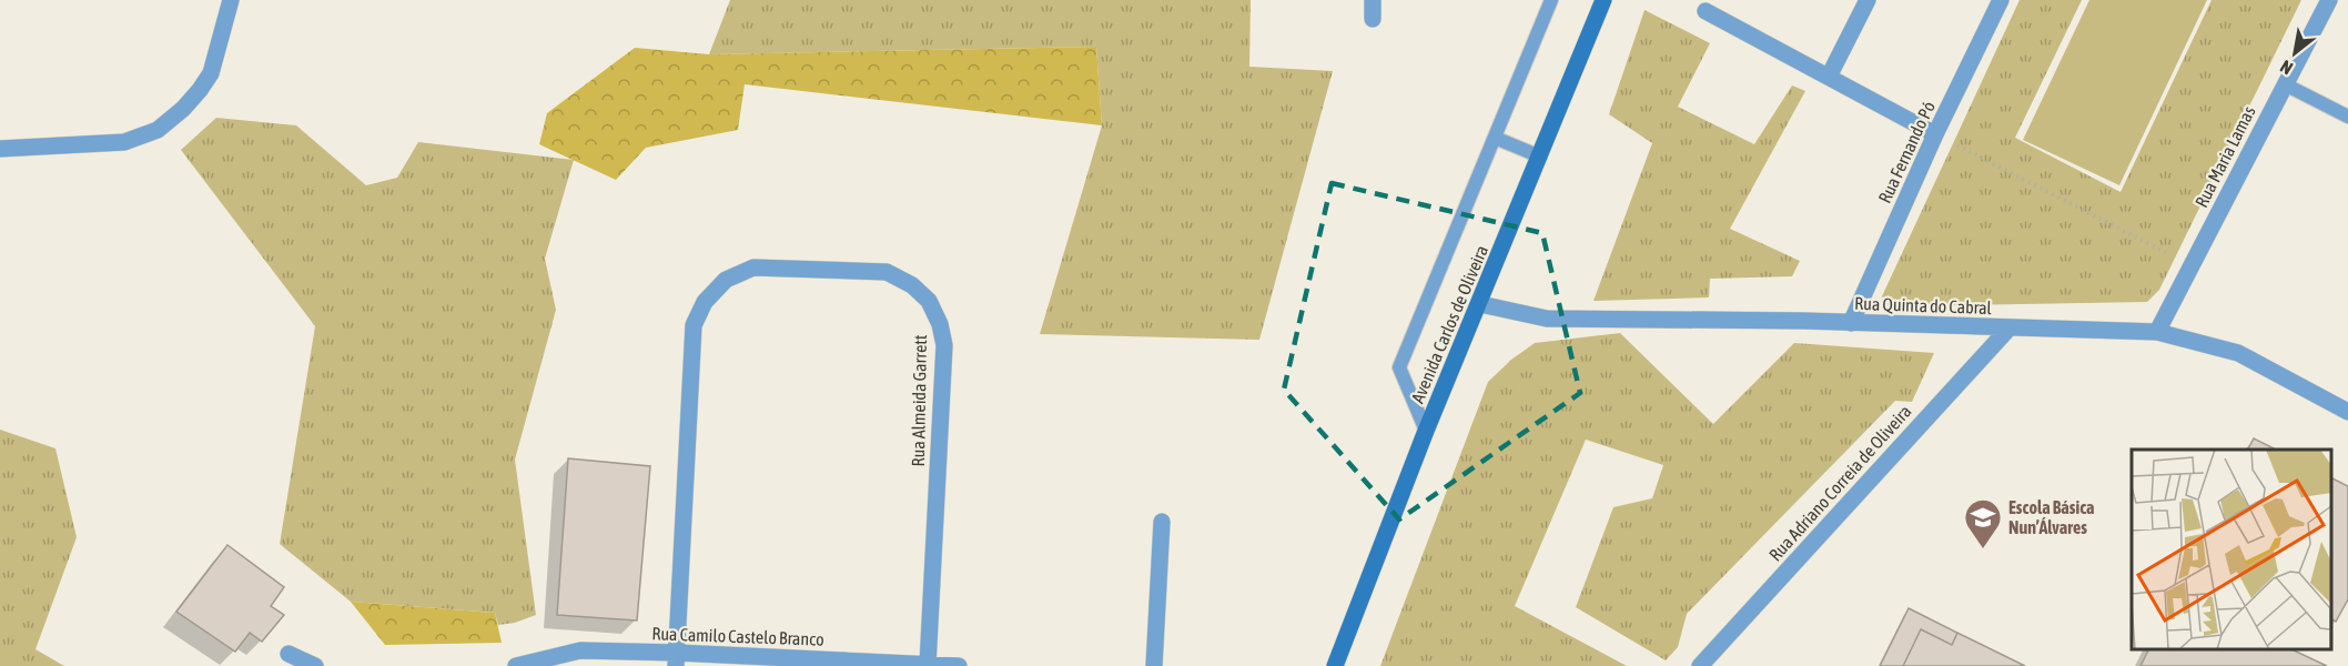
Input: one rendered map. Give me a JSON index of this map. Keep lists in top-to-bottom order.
{
  "streets": {
    "main road": ["Avenida Carlos de Oliveira"],
    "street": [
      "Rua Fernando Pó",
      "Rua Maria Lamas",
      "Rua Quinta do Cabral",
      "Rua Almeida Garrett",
      "Rua Adriano Correia de Oliveira",
      "Rua Camilo Castelo Branco"
    ]
  },
  "crossings": [
    ["Rua Fernando Pó", "Rua Quinta do Cabral"],
    ["Rua Maria Lamas", "Rua Quinta do Cabral"],
    ["Rua Quinta do Cabral", "Avenida Carlos de Oliveira"],
    ["Rua Quinta do Cabral", "Rua Adriano Correia de Oliveira"],
    ["Rua Almeida Garrett", "Rua Camilo Castelo Branco"]
  ],
  "places": {
    "school or university": ["Escola Básica Nun’Álvares"]
  },
  "north": "bottom left"
}
